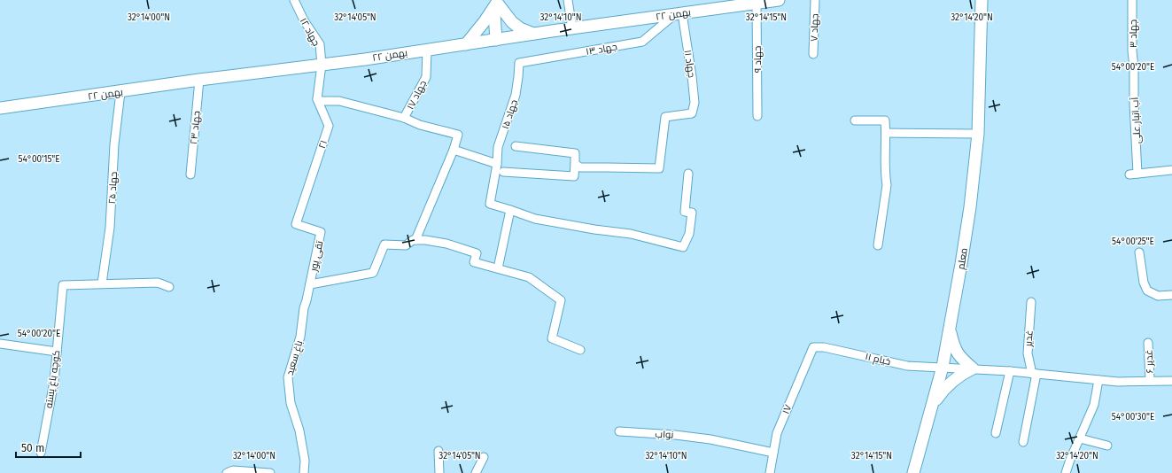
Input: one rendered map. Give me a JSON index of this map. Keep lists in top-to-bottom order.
{
  "streets": {
    "main road": ["۲۲ بهمن", "معلم"],
    "street": [
      "جهاد ۷",
      "جهاد ۱۲",
      "جهاد ۳",
      "جهاد ۱۳",
      "جهاد ۹",
      "جهاد ۱۱",
      "جهاد ۱۷",
      "جهاد ۱۵",
      "آب انبار علی",
      "جهاد ۲۳",
      "۲۱",
      "جهاد ۲۵",
      "تقی پور",
      "غدیر",
      "باغ سعید",
      "خیام ۱۱",
      "غدیر ۶",
      "کوچه باغ پسته",
      "۱۷",
      "نواب"
    ]
  },
  "crossings": [
    ["۲۲ بهمن", "جهاد ۱۲"],
    ["۲۲ بهمن", "جهاد ۱۳"],
    ["۲۲ بهمن", "جهاد ۹"],
    ["۲۲ بهمن", "جهاد ۱۱"],
    ["۲۲ بهمن", "جهاد ۱۷"],
    ["۲۲ بهمن", "جهاد ۲۳"],
    ["۲۲ بهمن", "۲۱"],
    ["۲۲ بهمن", "جهاد ۲۵"],
    ["جهاد ۱۲", "۲۱"],
    ["جهاد ۳", "آب انبار علی"],
    ["جهاد ۱۳", "جهاد ۱۱"],
    ["جهاد ۱۳", "جهاد ۱۵"],
    ["۲۱", "تقی پور"],
    ["جهاد ۲۵", "کوچه باغ پسته"],
    ["تقی پور", "باغ سعید"],
    ["معلم", "خیام ۱۱"],
    ["غدیر", "خیام ۱۱"],
    ["خیام ۱۱", "غدیر ۶"],
    ["خیام ۱۱", "۱۷"],
    ["۱۷", "نواب"]
  ],
  "scale_bar": "50 m",
  "coordinates": [
    "32°14'00\"N",
    "32°14'10\"N",
    "32°14'15\"N",
    "32°14'20\"N",
    "32°14'05\"N",
    "54°00'20\"E",
    "54°00'15\"E",
    "54°00'25\"E",
    "54°00'30\"E"
  ]
}
